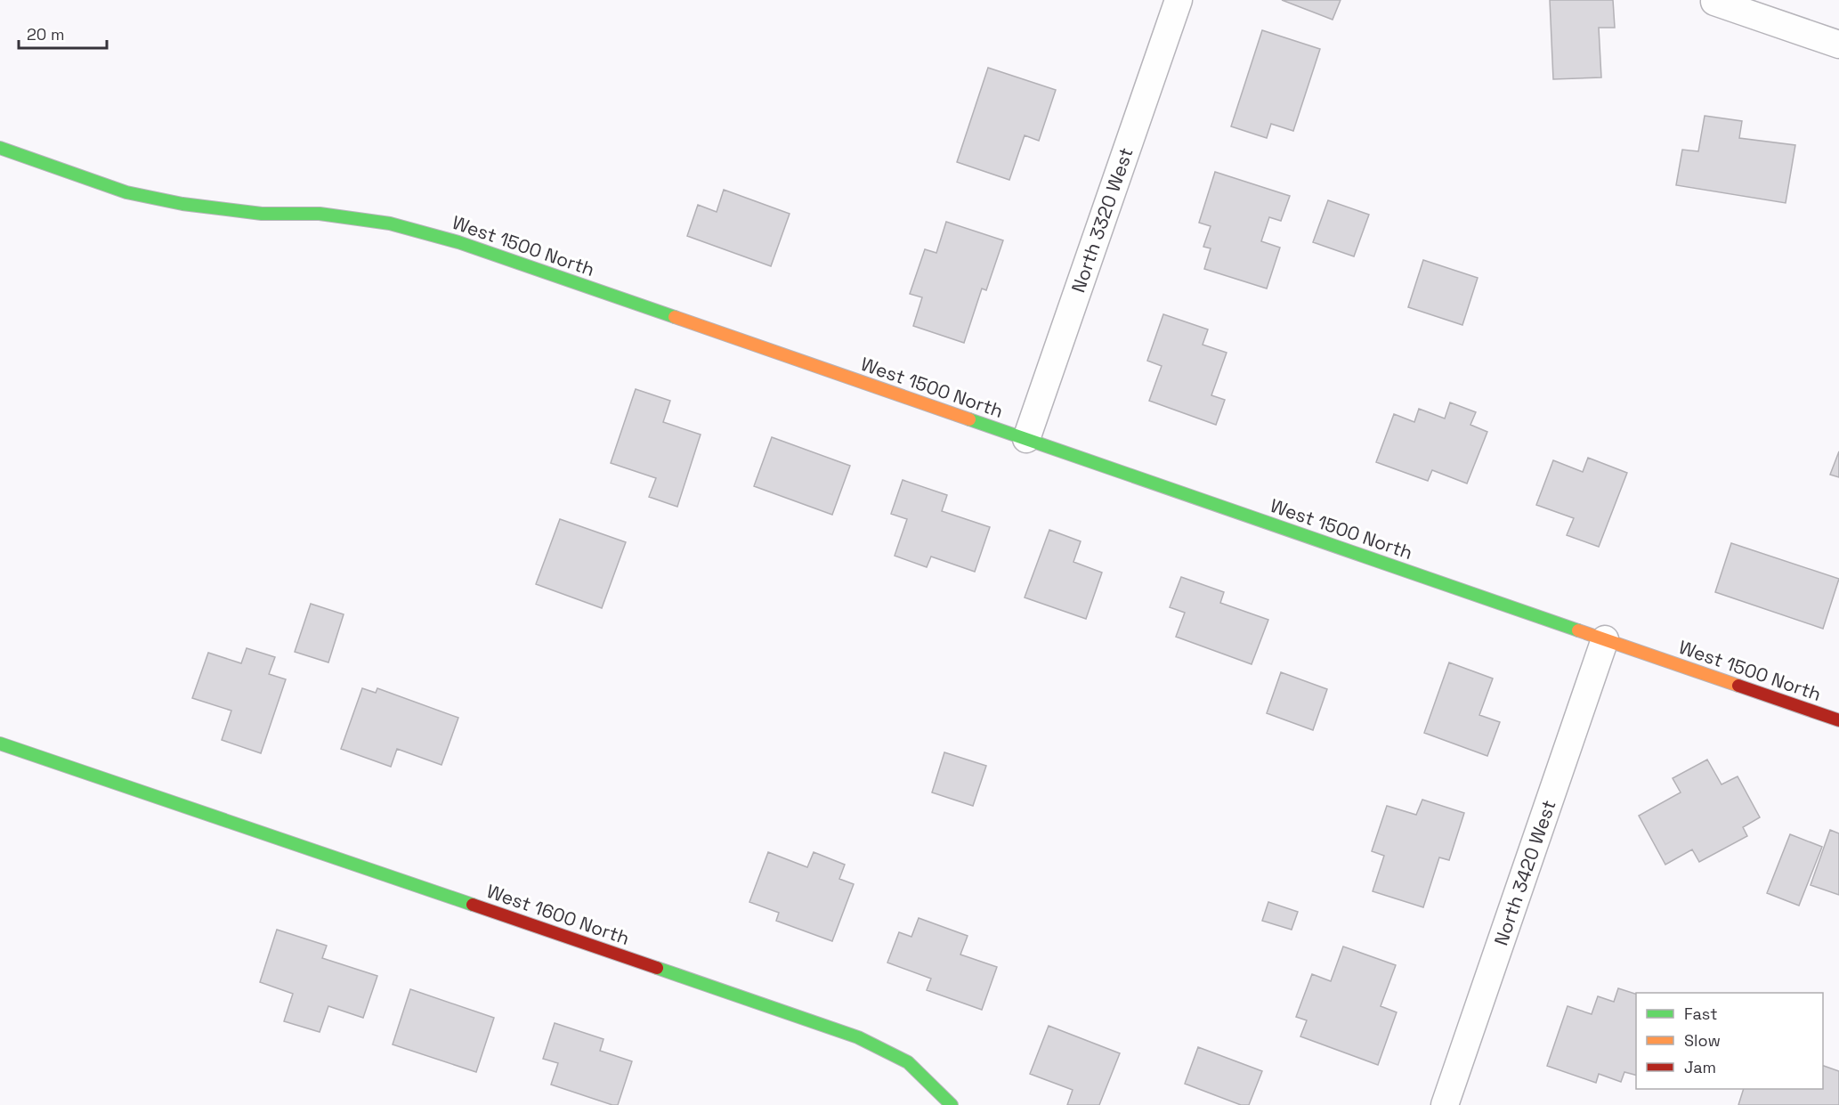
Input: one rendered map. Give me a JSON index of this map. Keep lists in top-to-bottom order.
{
  "streets": {
    "street": [
      "North 3320 West",
      "West 1500 North",
      "North 3420 West",
      "West 1600 North"
    ]
  },
  "crossings": [
    ["North 3320 West", "West 1500 North"],
    ["West 1500 North", "North 3420 West"]
  ],
  "legend": ["Fast", "Slow", "Jam"],
  "scale_bar": "20 m"
}
